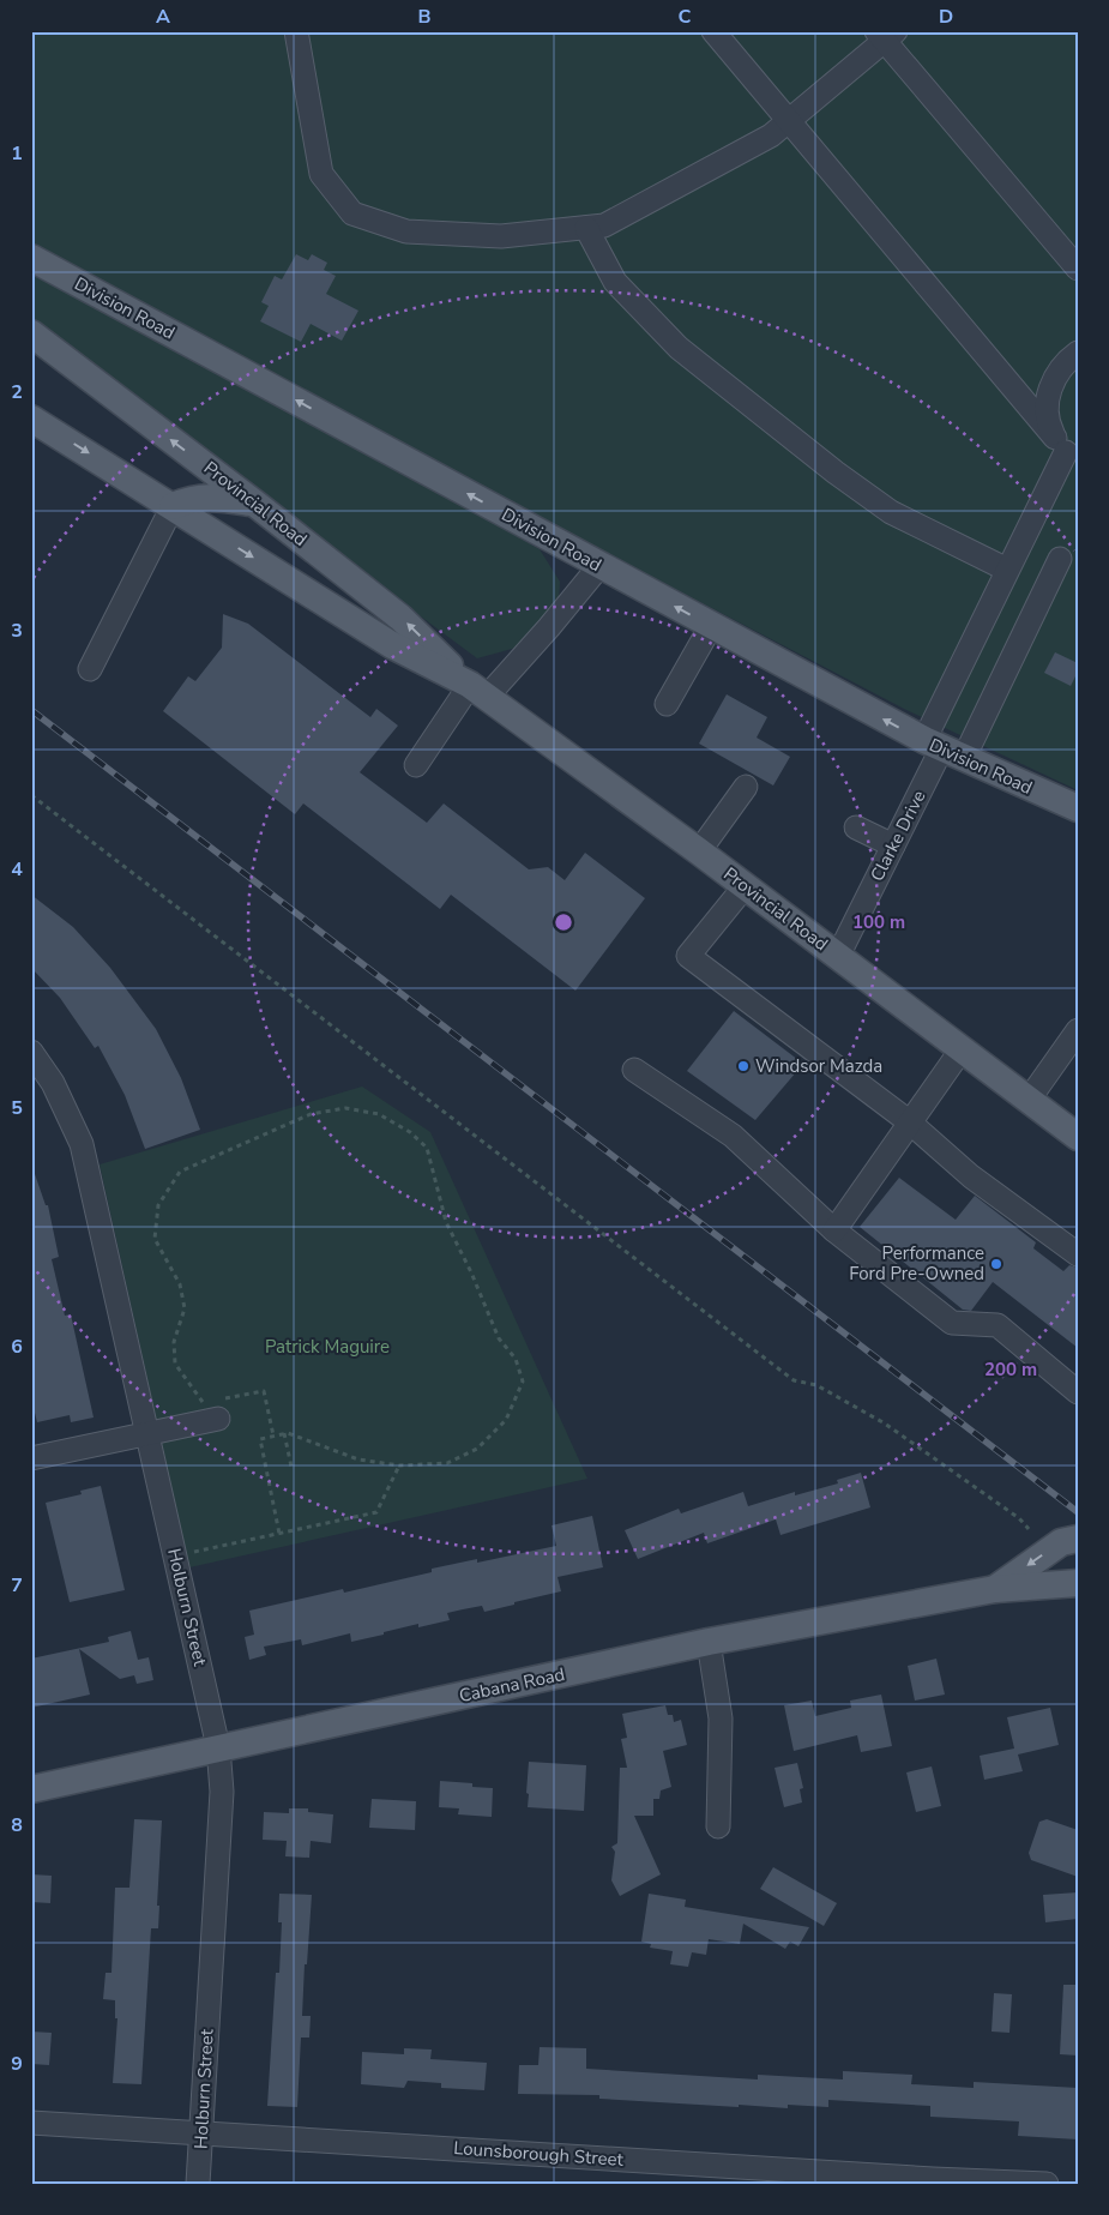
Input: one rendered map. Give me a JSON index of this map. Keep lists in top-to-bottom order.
{
  "streets": {
    "main road": ["Division Road", "Provincial Road", "Cabana Road"],
    "street": ["Clarke Drive", "Holburn Street", "Lounsborough Street"]
  },
  "crossings": [
    ["Division Road", "Clarke Drive"],
    ["Provincial Road", "Clarke Drive"],
    ["Holburn Street", "Cabana Road"],
    ["Holburn Street", "Lounsborough Street"]
  ],
  "one_way": ["Division Road"],
  "parks": ["Patrick Maguire"],
  "places": ["Windsor Mazda", "Performance Ford Pre-Owned"],
  "grid": {
    "columns": [
      "A",
      "B",
      "C",
      "D"
    ],
    "rows": [
      "1",
      "2",
      "3",
      "4",
      "5",
      "6",
      "7",
      "8",
      "9"
    ]
  },
  "rings": ["100 m", "200 m"]
}
